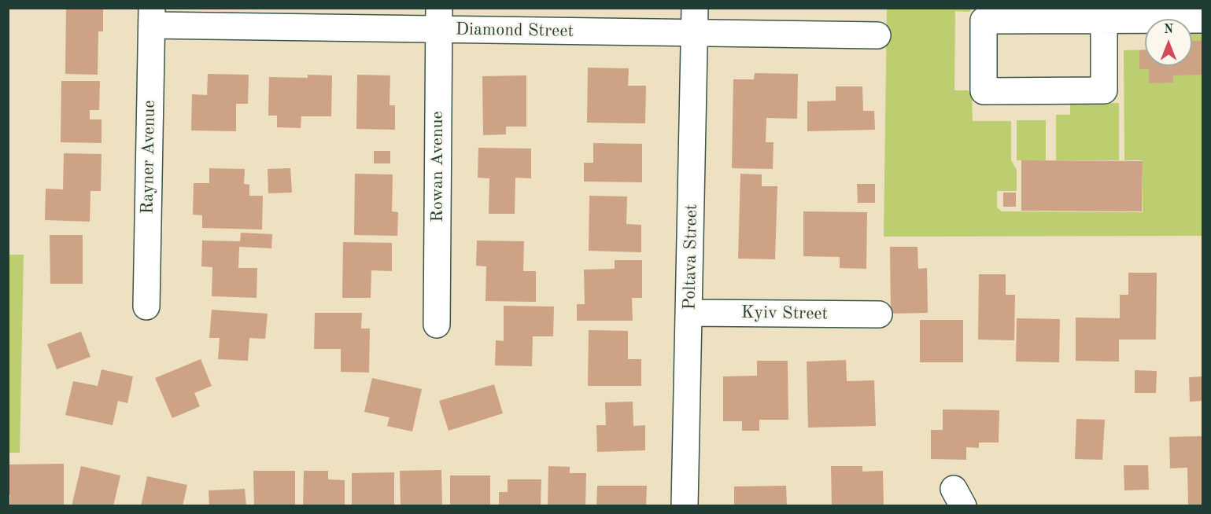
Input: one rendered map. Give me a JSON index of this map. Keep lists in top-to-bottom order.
{
  "streets": {
    "street": [
      "Diamond Street",
      "Rayner Avenue",
      "Rowan Avenue",
      "Poltava Street",
      "Kyiv Street"
    ]
  },
  "crossings": [
    ["Diamond Street", "Rayner Avenue"],
    ["Diamond Street", "Rowan Avenue"],
    ["Diamond Street", "Poltava Street"],
    ["Poltava Street", "Kyiv Street"]
  ],
  "north": "top"
}
